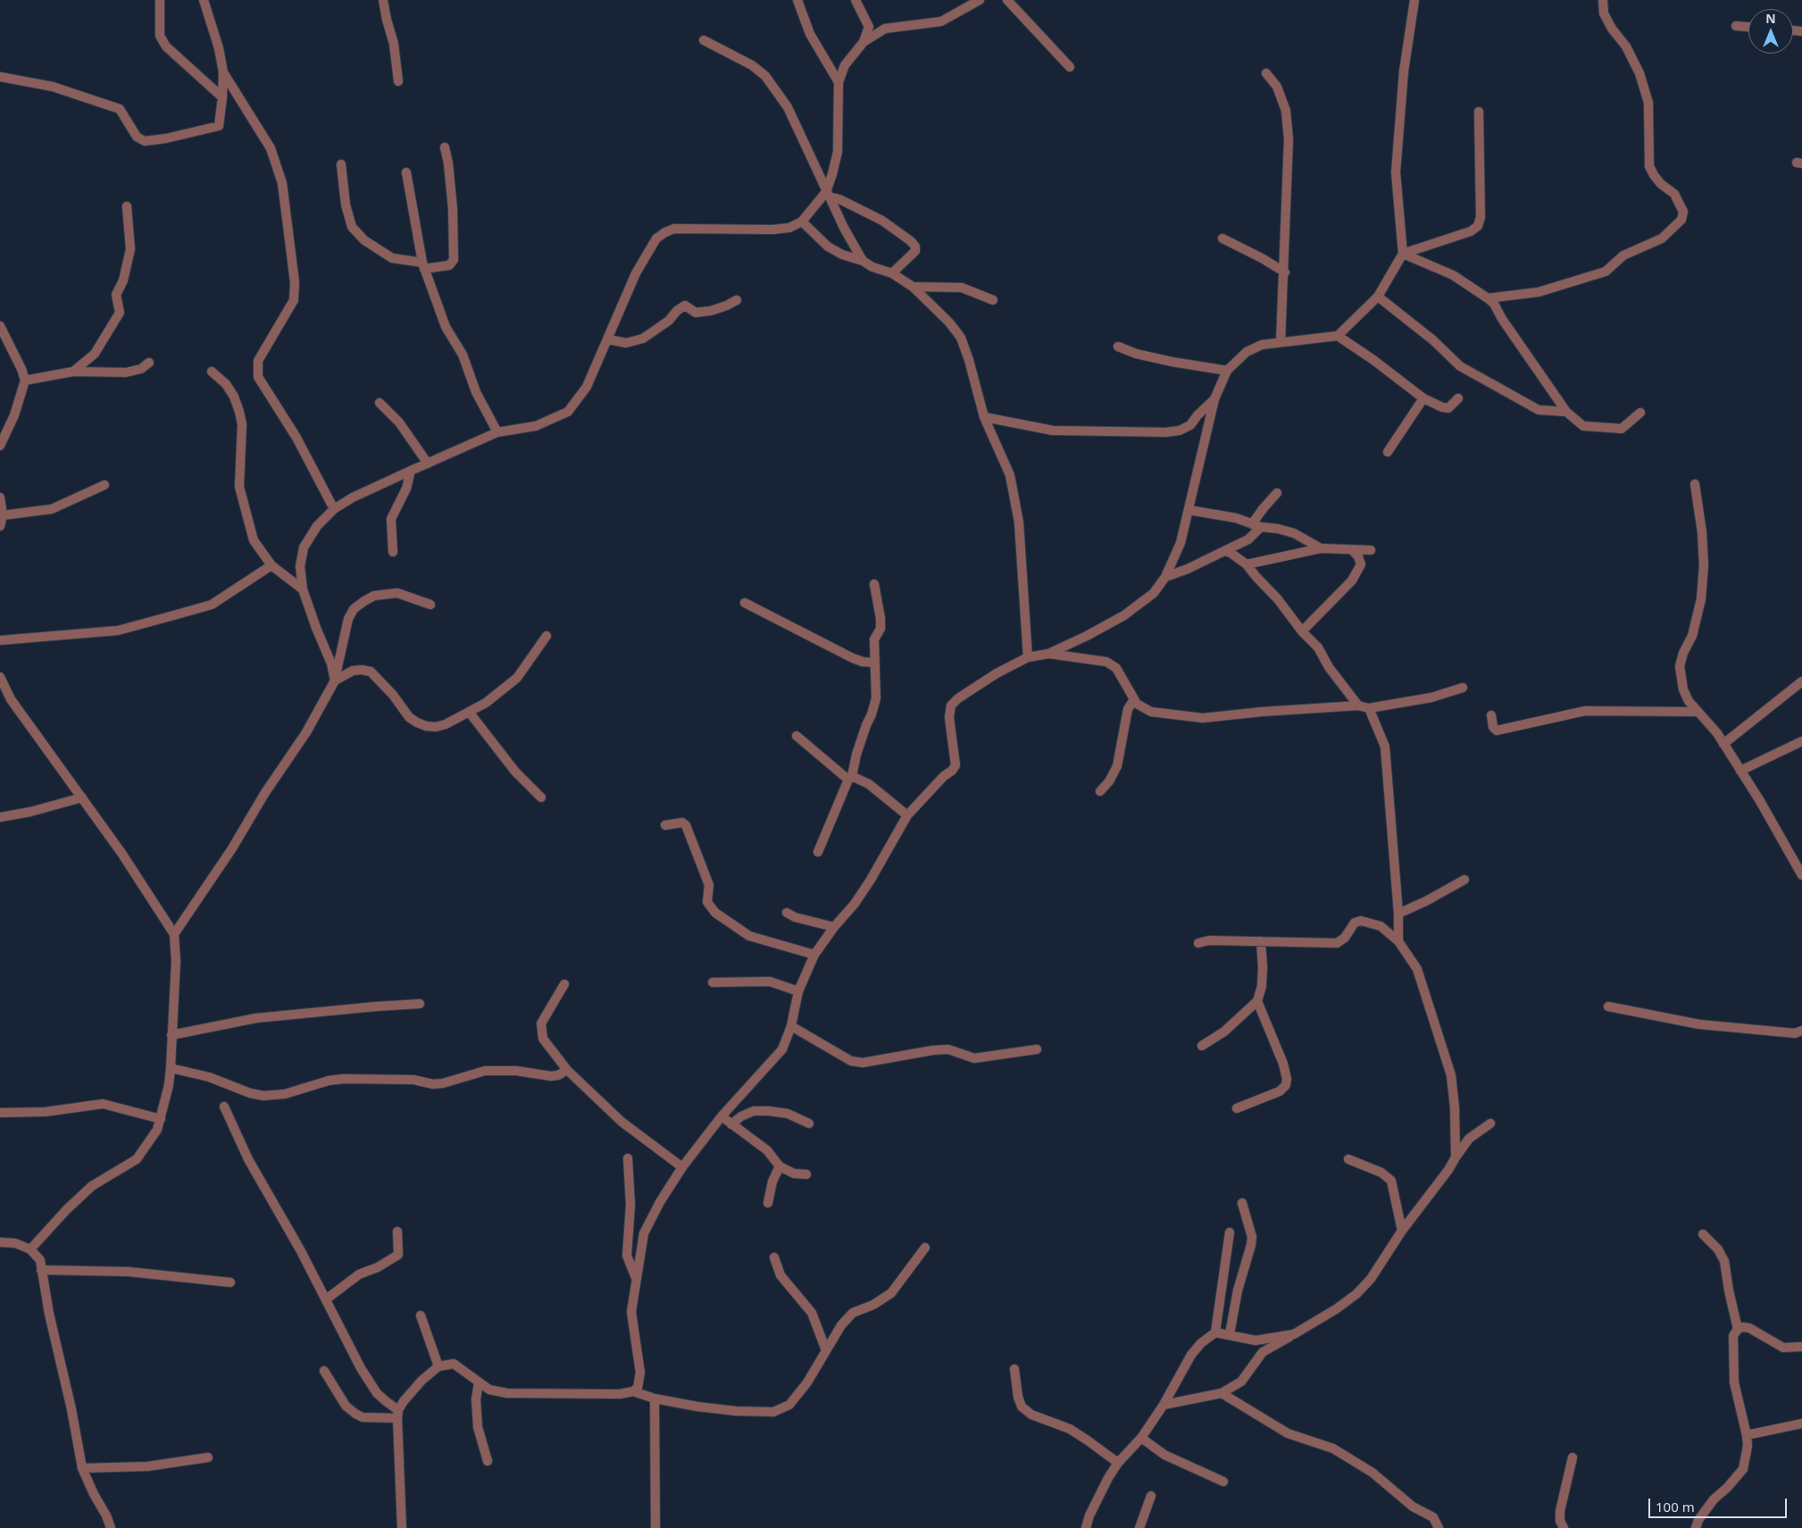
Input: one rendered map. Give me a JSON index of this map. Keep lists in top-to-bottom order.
{
  "scale_bar": "100 m",
  "north": "top"
}
